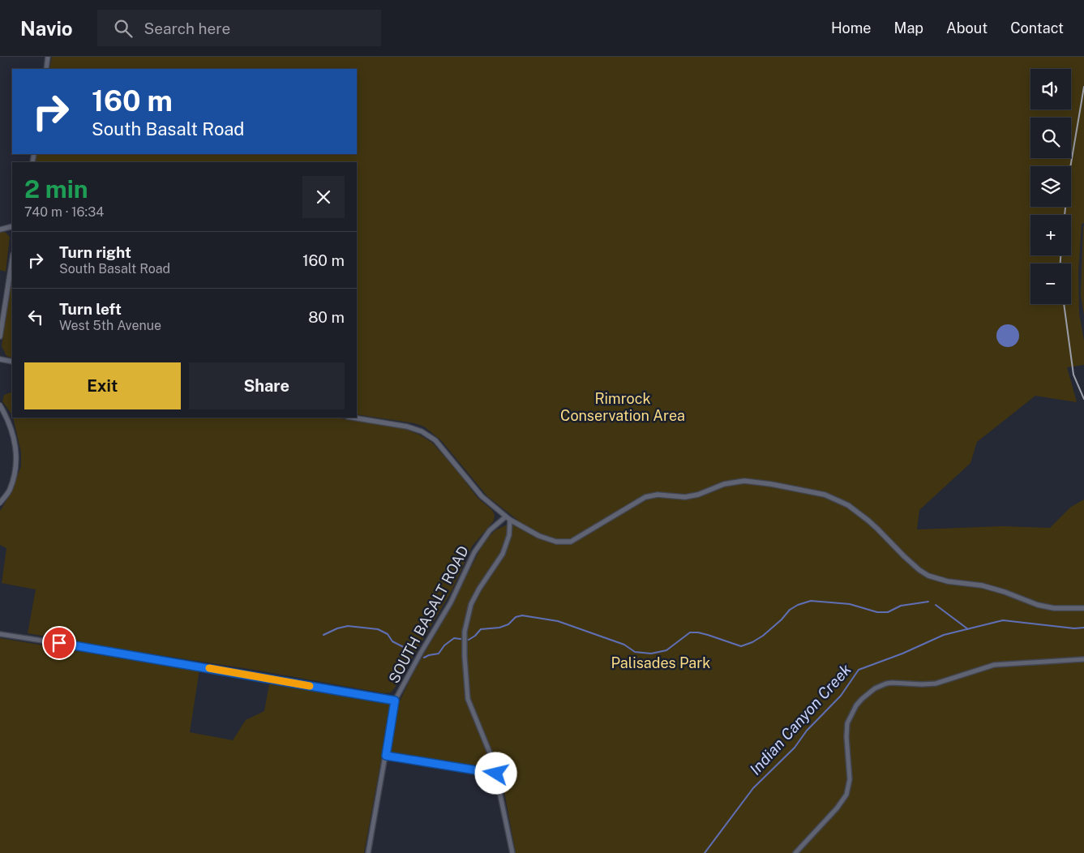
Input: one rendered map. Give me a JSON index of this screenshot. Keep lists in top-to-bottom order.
{
  "streets": {
    "street": ["SOUTH BASALT ROAD"]
  },
  "water": ["Indian Canyon Creek"],
  "parks": ["Rimrock Conservation Area", "Palisades Park"],
  "page": {
    "header": "Navio",
    "search": "Search here",
    "nav": [
      "Home",
      "Map",
      "About",
      "Contact"
    ],
    "map_buttons": ["+", "−"],
    "turn": ["160 m", "South Basalt Road"],
    "heading": ["2 min", "740 m · 16:34"],
    "list": [
      {
        "name": "Turn right",
        "note": "South Basalt Road",
        "value": "160 m"
      },
      {
        "name": "Turn left",
        "note": "West 5th Avenue",
        "value": "80 m"
      }
    ],
    "buttons": ["Exit", "Share"]
  }
}
